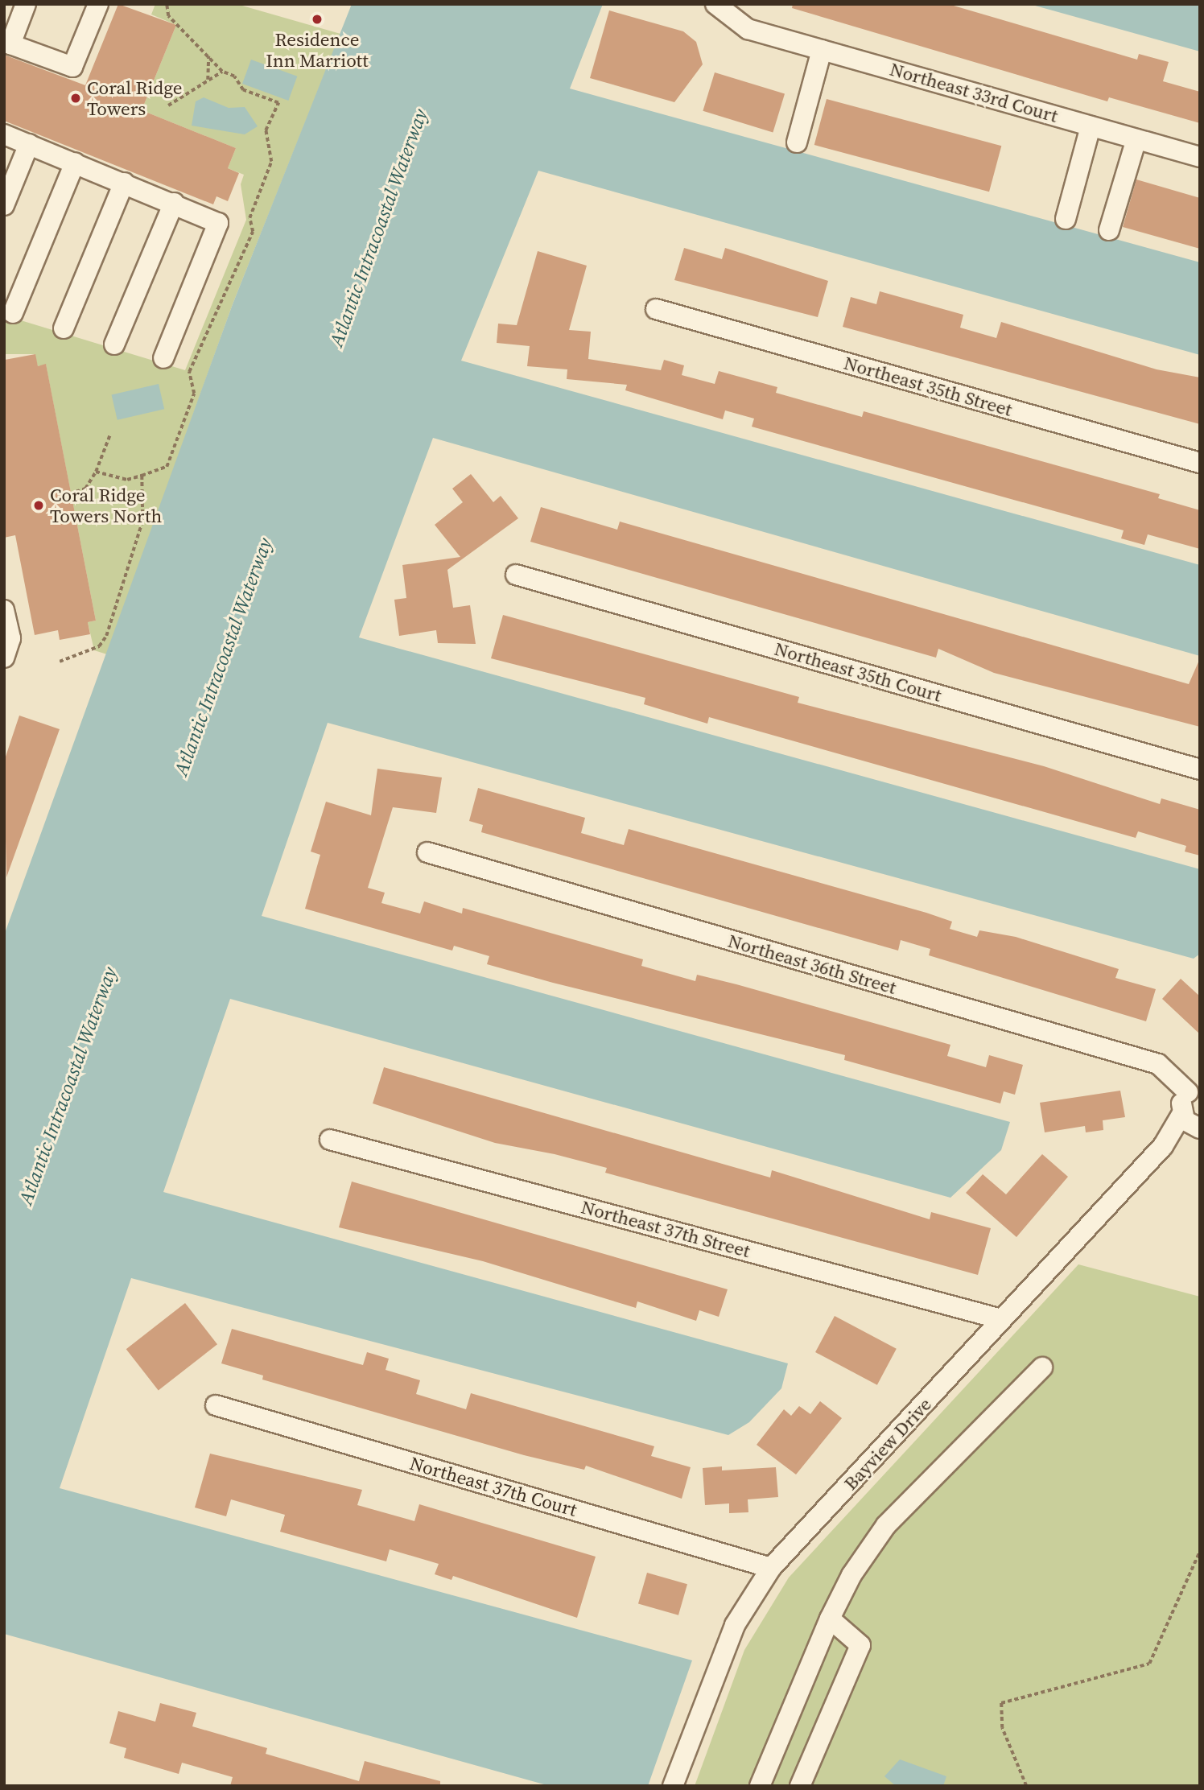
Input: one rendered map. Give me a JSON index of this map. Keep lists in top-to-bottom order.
{
  "streets": {
    "street": [
      "Northeast 33rd Court",
      "Northeast 35th Street",
      "Northeast 35th Court",
      "Northeast 36th Street",
      "Northeast 37th Street",
      "Bayview Drive",
      "Northeast 37th Court"
    ]
  },
  "crossings": [
    ["Northeast 36th Street", "Bayview Drive"],
    ["Northeast 37th Street", "Bayview Drive"],
    ["Bayview Drive", "Northeast 37th Court"]
  ],
  "water": ["Atlantic Intracoastal Waterway"],
  "places": ["Residence Inn Marriott", "Coral Ridge Towers", "Coral Ridge Towers North"]
}
